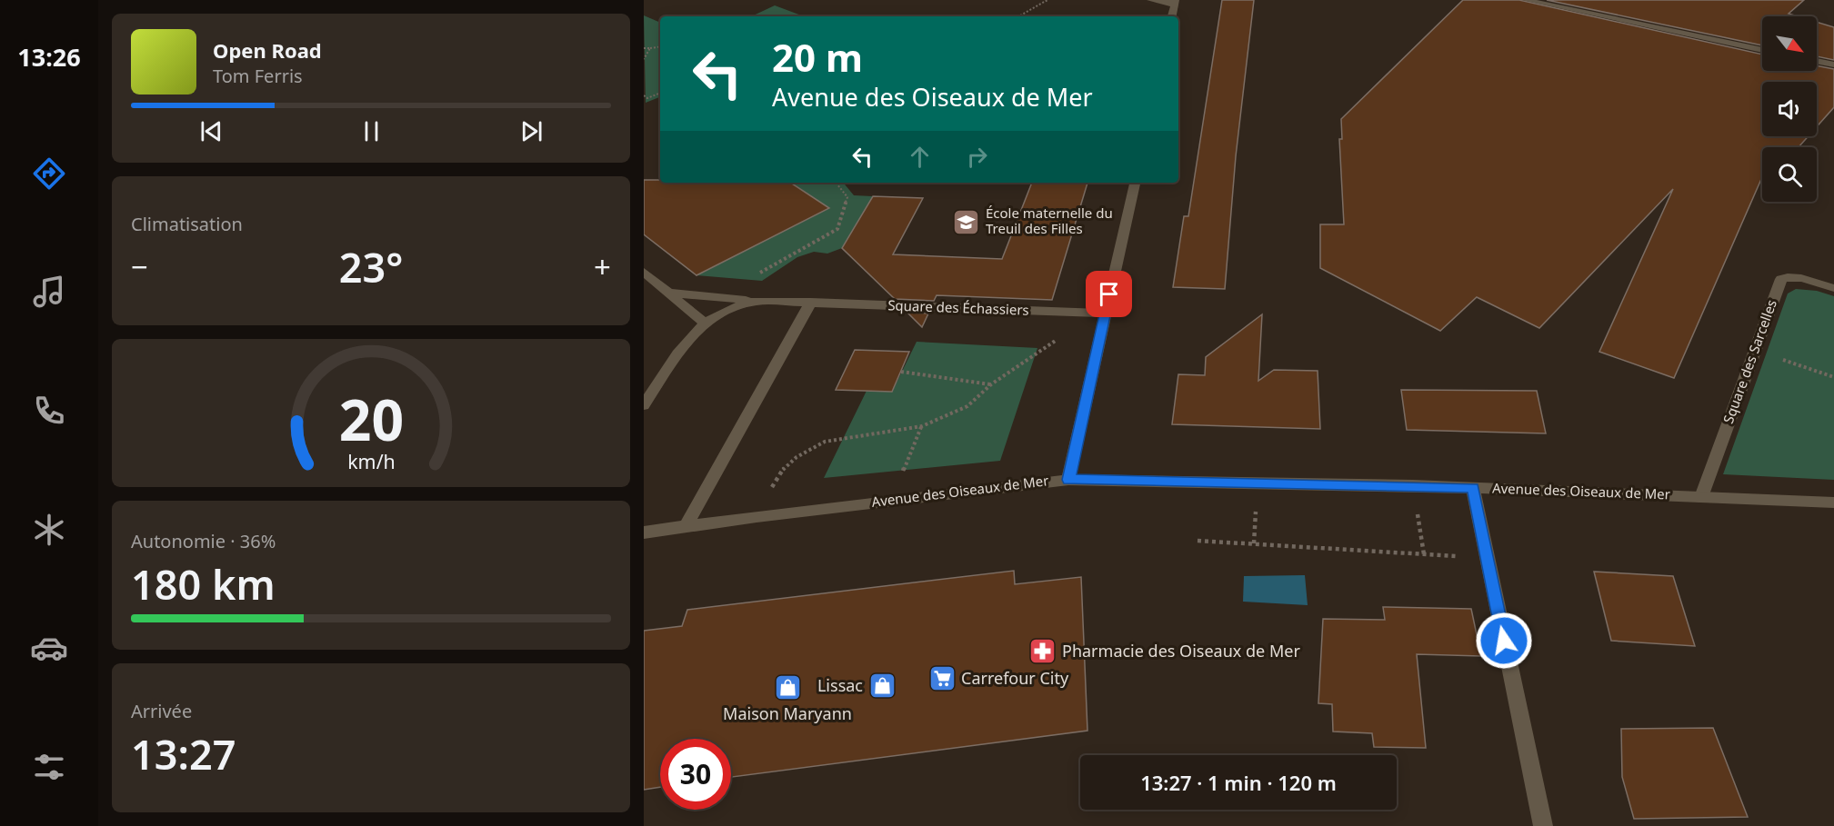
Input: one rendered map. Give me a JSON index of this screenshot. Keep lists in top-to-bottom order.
{
  "streets": {
    "street": ["Square des Échassiers", "Square des Sarcelles", "Avenue des Oiseaux de Mer"]
  },
  "crossings": [
    ["Square des Sarcelles", "Avenue des Oiseaux de Mer"]
  ],
  "places": {
    "school or university": ["École maternelle du Treuil des Filles"],
    "pharmacy": ["Pharmacie des Oiseaux de Mer"],
    "supermarket": ["Carrefour City"],
    "shop": ["Lissac", "Maison Maryann"]
  },
  "north": "bottom right",
  "page": {
    "tabs": "13:26",
    "turn": ["20 m", "Avenue des Oiseaux de Mer"],
    "song": ["Open Road", "Tom Ferris"],
    "tile": [
      "Climatisation",
      ["Autonomie · 36%", "180 km"],
      ["Arrivée", "13:27"]
    ],
    "heat": ["−", "23°", "+"],
    "limit": "30",
    "trip": "13:27 · 1 min · 120 m",
    "gauge": ["20", "km/h"]
  }
}
